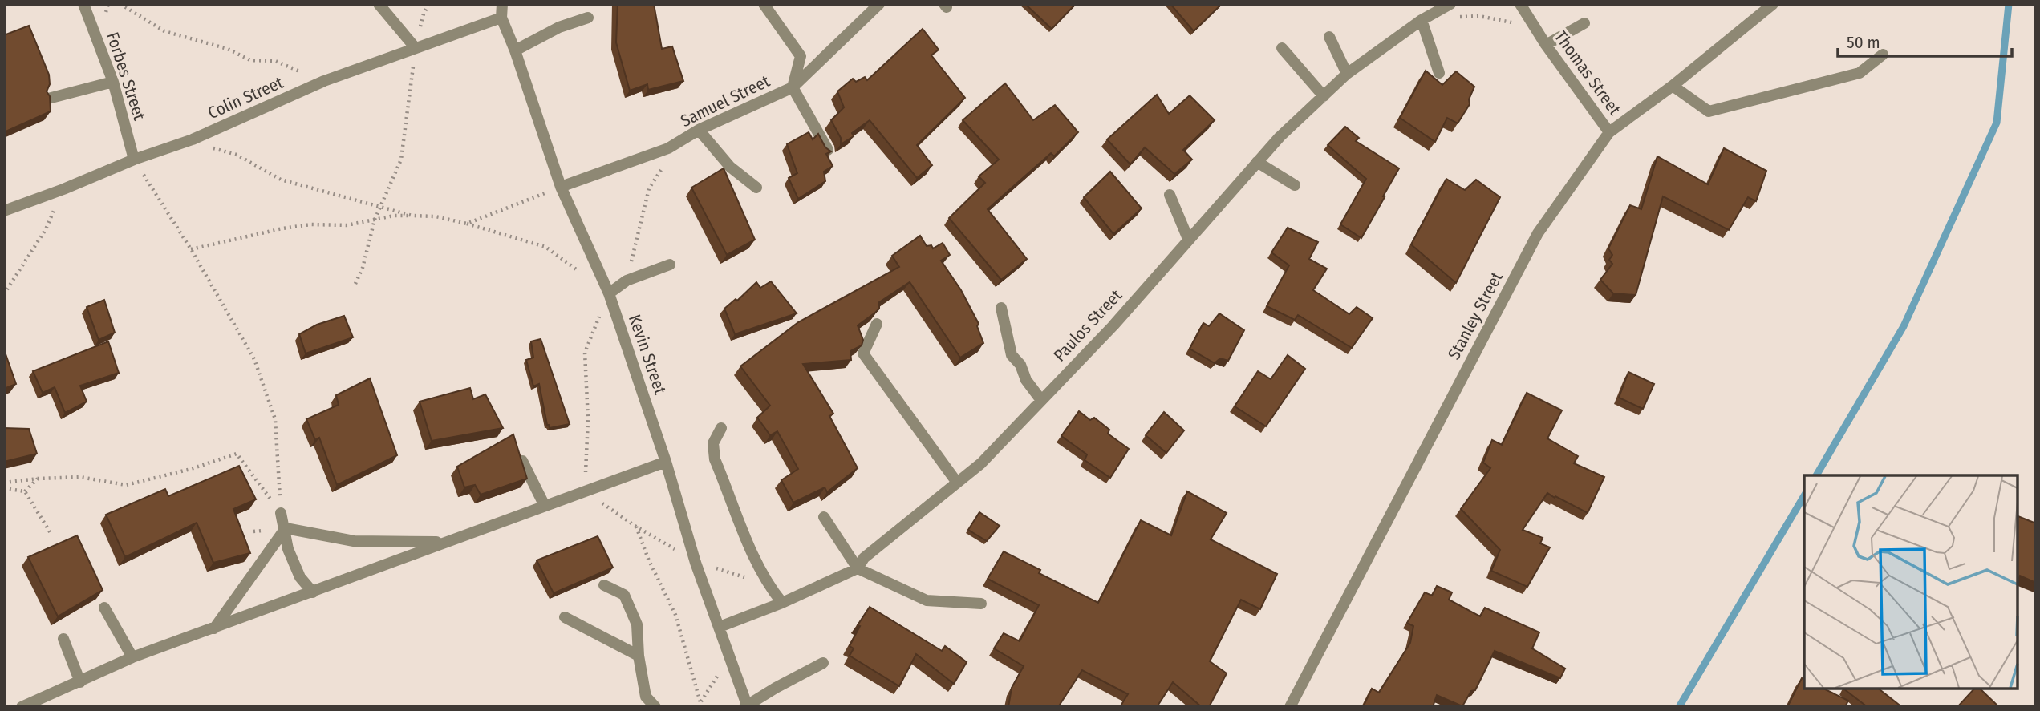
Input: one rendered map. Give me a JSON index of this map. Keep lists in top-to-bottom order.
{
  "streets": {
    "street": [
      "Thomas Street",
      "Forbes Street",
      "Colin Street",
      "Samuel Street",
      "Stanley Street",
      "Paulos Street",
      "Kevin Street"
    ]
  },
  "crossings": [
    ["Thomas Street", "Stanley Street"],
    ["Forbes Street", "Colin Street"],
    ["Colin Street", "Kevin Street"],
    ["Samuel Street", "Kevin Street"],
    ["Paulos Street", "Kevin Street"]
  ],
  "scale_bar": "50 m"
}
